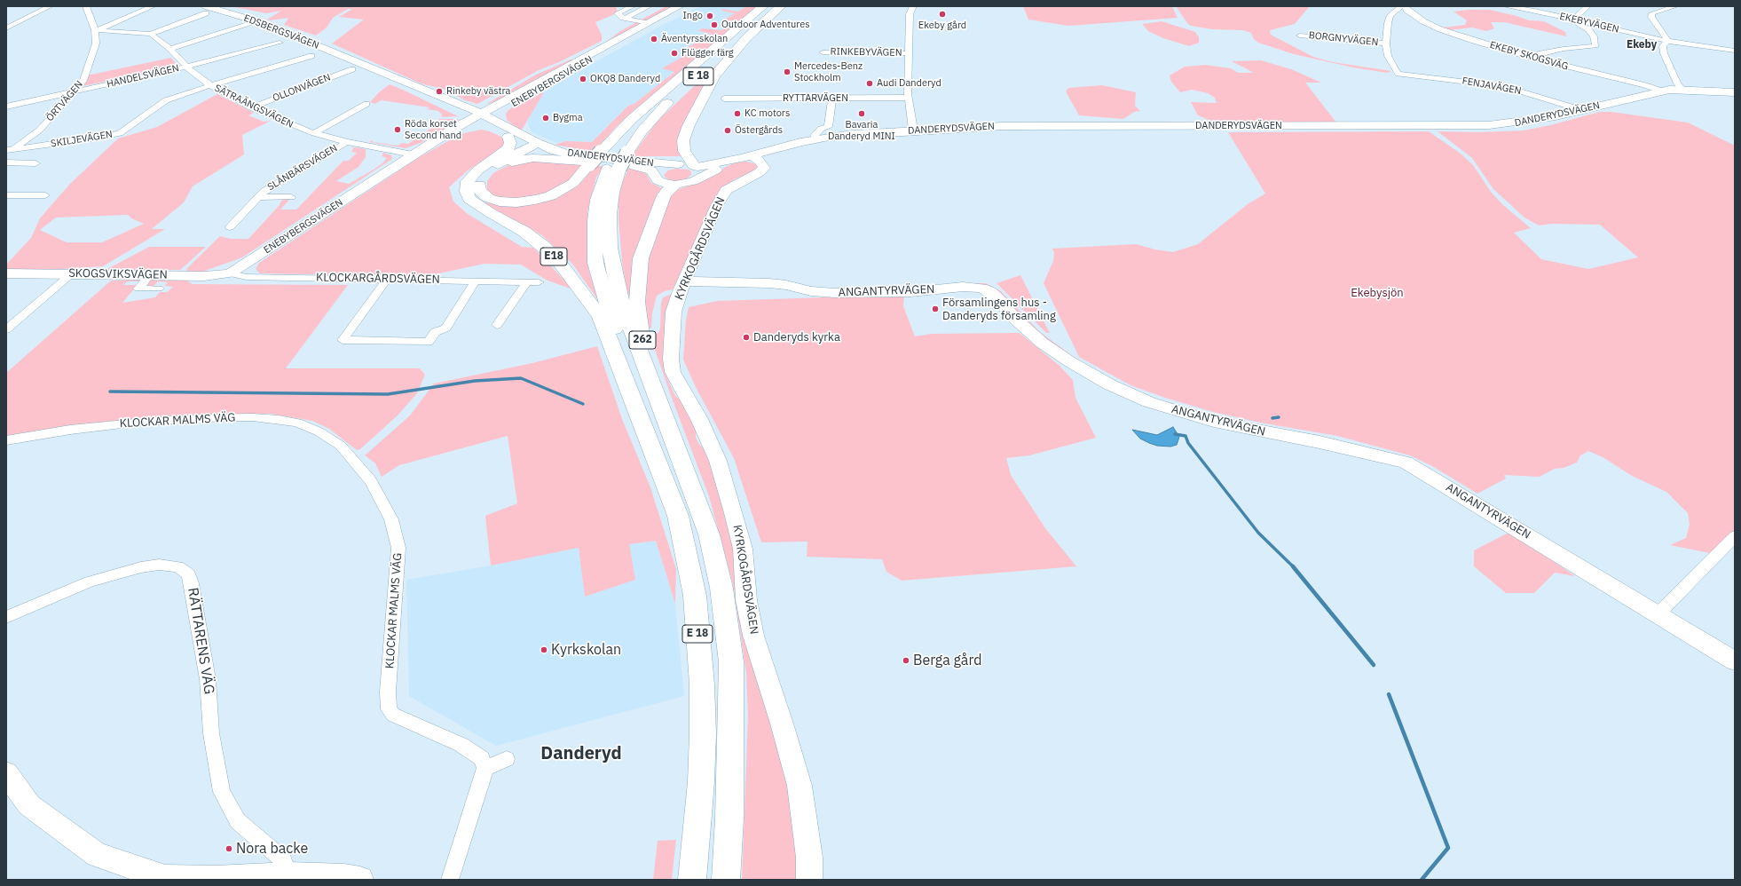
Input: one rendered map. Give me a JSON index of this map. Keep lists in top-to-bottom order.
{
  "streets": {
    "highway": ["E 18", "E18", "262"],
    "street": [
      "EKEBYVÄGEN",
      "EDSBERGSVÄGEN",
      "BORGNYVÄGEN",
      "RINKEBYVÄGEN",
      "EKEBY SKOGSVÄG",
      "HANDELSVÄGEN",
      "ENEBYBERGSVÄGEN",
      "FENJAVÄGEN",
      "OLLONVÄGEN",
      "RYTTARVÄGEN",
      "ÖRTVÄGEN",
      "SÄTRAÄNGSVÄGEN",
      "DANDERYDSVÄGEN",
      "SKILJEVÄGEN",
      "SLÅNBÄRSVÄGEN",
      "KYRKOGÅRDSVÄGEN",
      "SKOGSVIKSVÄGEN",
      "KLOCKARGÅRDSVÄGEN",
      "ANGANTYRVÄGEN",
      "KLOCKAR MALMS VÄG",
      "RÄTTARENS VÄG"
    ]
  },
  "crossings": [
    ["EDSBERGSVÄGEN", "ENEBYBERGSVÄGEN"],
    ["EDSBERGSVÄGEN", "OLLONVÄGEN"],
    ["EDSBERGSVÄGEN", "DANDERYDSVÄGEN"],
    ["BORGNYVÄGEN", "FENJAVÄGEN"],
    ["RINKEBYVÄGEN", "RYTTARVÄGEN"],
    ["RINKEBYVÄGEN", "DANDERYDSVÄGEN"],
    ["EKEBY SKOGSVÄG", "DANDERYDSVÄGEN"],
    ["HANDELSVÄGEN", "ÖRTVÄGEN"],
    ["HANDELSVÄGEN", "SÄTRAÄNGSVÄGEN"],
    ["E 18", "E18"],
    ["E 18", "262"],
    ["ENEBYBERGSVÄGEN", "SÄTRAÄNGSVÄGEN"],
    ["ENEBYBERGSVÄGEN", "DANDERYDSVÄGEN"],
    ["ENEBYBERGSVÄGEN", "SKOGSVIKSVÄGEN"],
    ["ENEBYBERGSVÄGEN", "KLOCKARGÅRDSVÄGEN"],
    ["FENJAVÄGEN", "DANDERYDSVÄGEN"],
    ["OLLONVÄGEN", "SÄTRAÄNGSVÄGEN"],
    ["ÖRTVÄGEN", "SKILJEVÄGEN"],
    ["SÄTRAÄNGSVÄGEN", "SKILJEVÄGEN"],
    ["SÄTRAÄNGSVÄGEN", "SLÅNBÄRSVÄGEN"],
    ["DANDERYDSVÄGEN", "KYRKOGÅRDSVÄGEN"],
    ["DANDERYDSVÄGEN", "E18"],
    ["DANDERYDSVÄGEN", "262"],
    ["KYRKOGÅRDSVÄGEN", "ANGANTYRVÄGEN"],
    ["SKOGSVIKSVÄGEN", "KLOCKARGÅRDSVÄGEN"]
  ],
  "districts": ["Ekeby", "Danderyd"],
  "parks": ["Ekebysjön"],
  "places": [
    "Ekeby gård",
    "Ingo",
    "Outdoor Adventures",
    "Äventyrsskolan",
    "Flügger färg",
    "Mercedes-Benz Stockholm",
    "OKQ8 Danderyd",
    "Audi Danderyd",
    "Rinkeby västra",
    "KC motors",
    "Bavaria Danderyd MINI",
    "Bygma",
    "Röda korset Second hand",
    "Östergårds",
    "Församlingens hus - Danderyds församling",
    "Danderyds kyrka",
    "Kyrkskolan",
    "Berga gård",
    "Nora backe"
  ]
}
